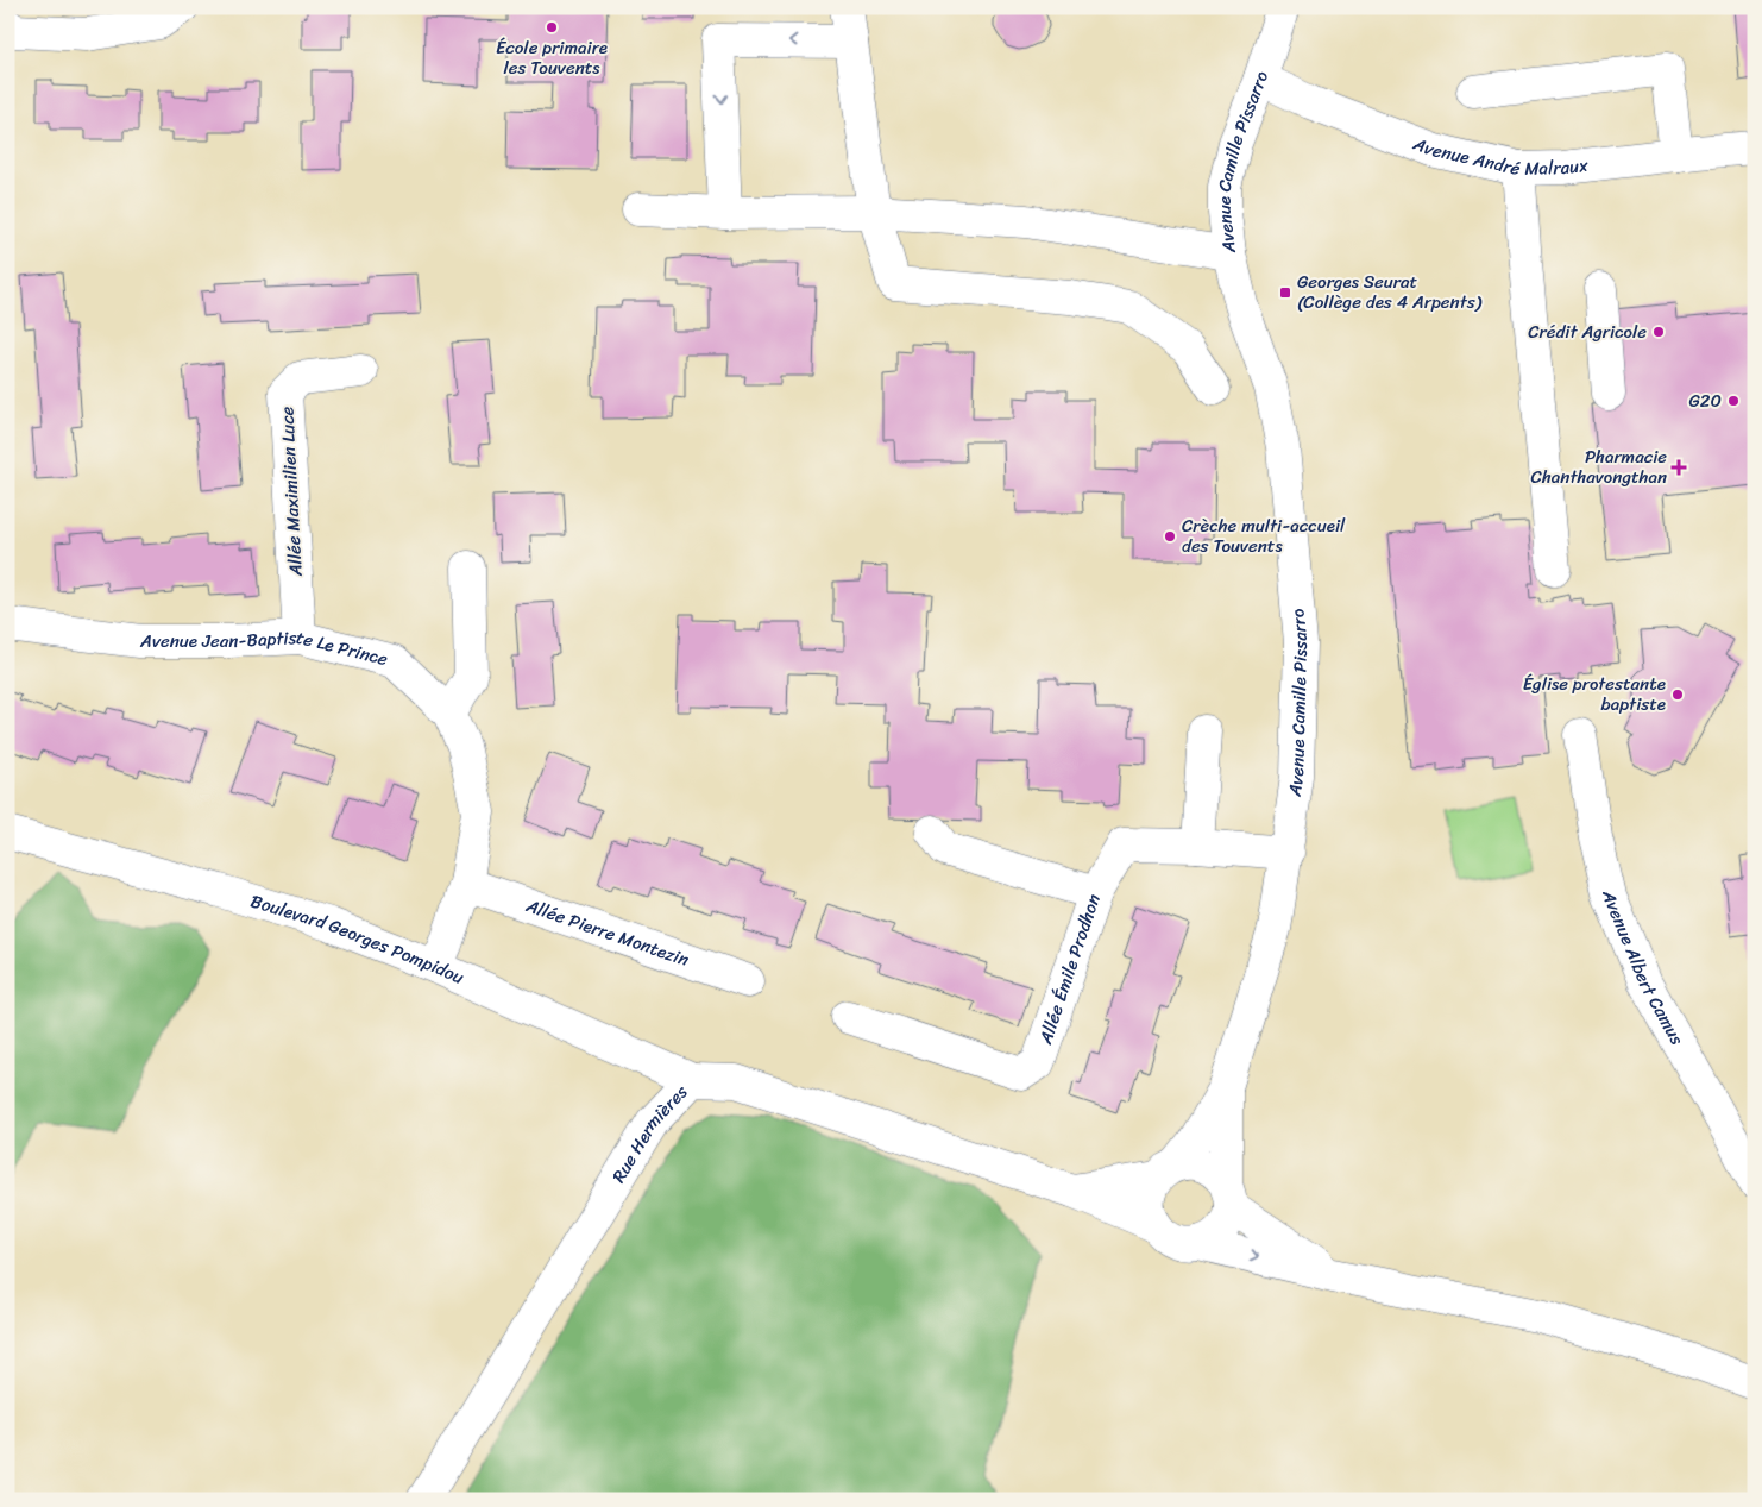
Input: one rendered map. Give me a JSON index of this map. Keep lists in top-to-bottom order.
{
  "streets": {
    "street": [
      "Avenue André Malraux",
      "Avenue Camille Pissarro",
      "Allée Maximilien Luce",
      "Avenue Jean-Baptiste Le Prince",
      "Allée Pierre Montezin",
      "Boulevard Georges Pompidou",
      "Avenue Albert Camus",
      "Allée Émile Prodhon",
      "Rue Hermières"
    ]
  },
  "crossings": [
    ["Avenue André Malraux", "Avenue Camille Pissarro"],
    ["Avenue Camille Pissarro", "Allée Émile Prodhon"],
    ["Avenue Camille Pissarro", "Rue Hermières"],
    ["Allée Maximilien Luce", "Avenue Jean-Baptiste Le Prince"],
    ["Avenue Jean-Baptiste Le Prince", "Allée Pierre Montezin"],
    ["Avenue Jean-Baptiste Le Prince", "Boulevard Georges Pompidou"],
    ["Boulevard Georges Pompidou", "Rue Hermières"]
  ],
  "places": {
    "other": [
      "École primaire les Touvents",
      "Crédit Agricole",
      "G20",
      "Crèche multi-accueil des Touvents",
      "Église protestante baptiste"
    ],
    "transit": ["Georges Seurat (Collège des 4 Arpents)"],
    "health": ["Pharmacie Chanthavongthan"]
  }
}
